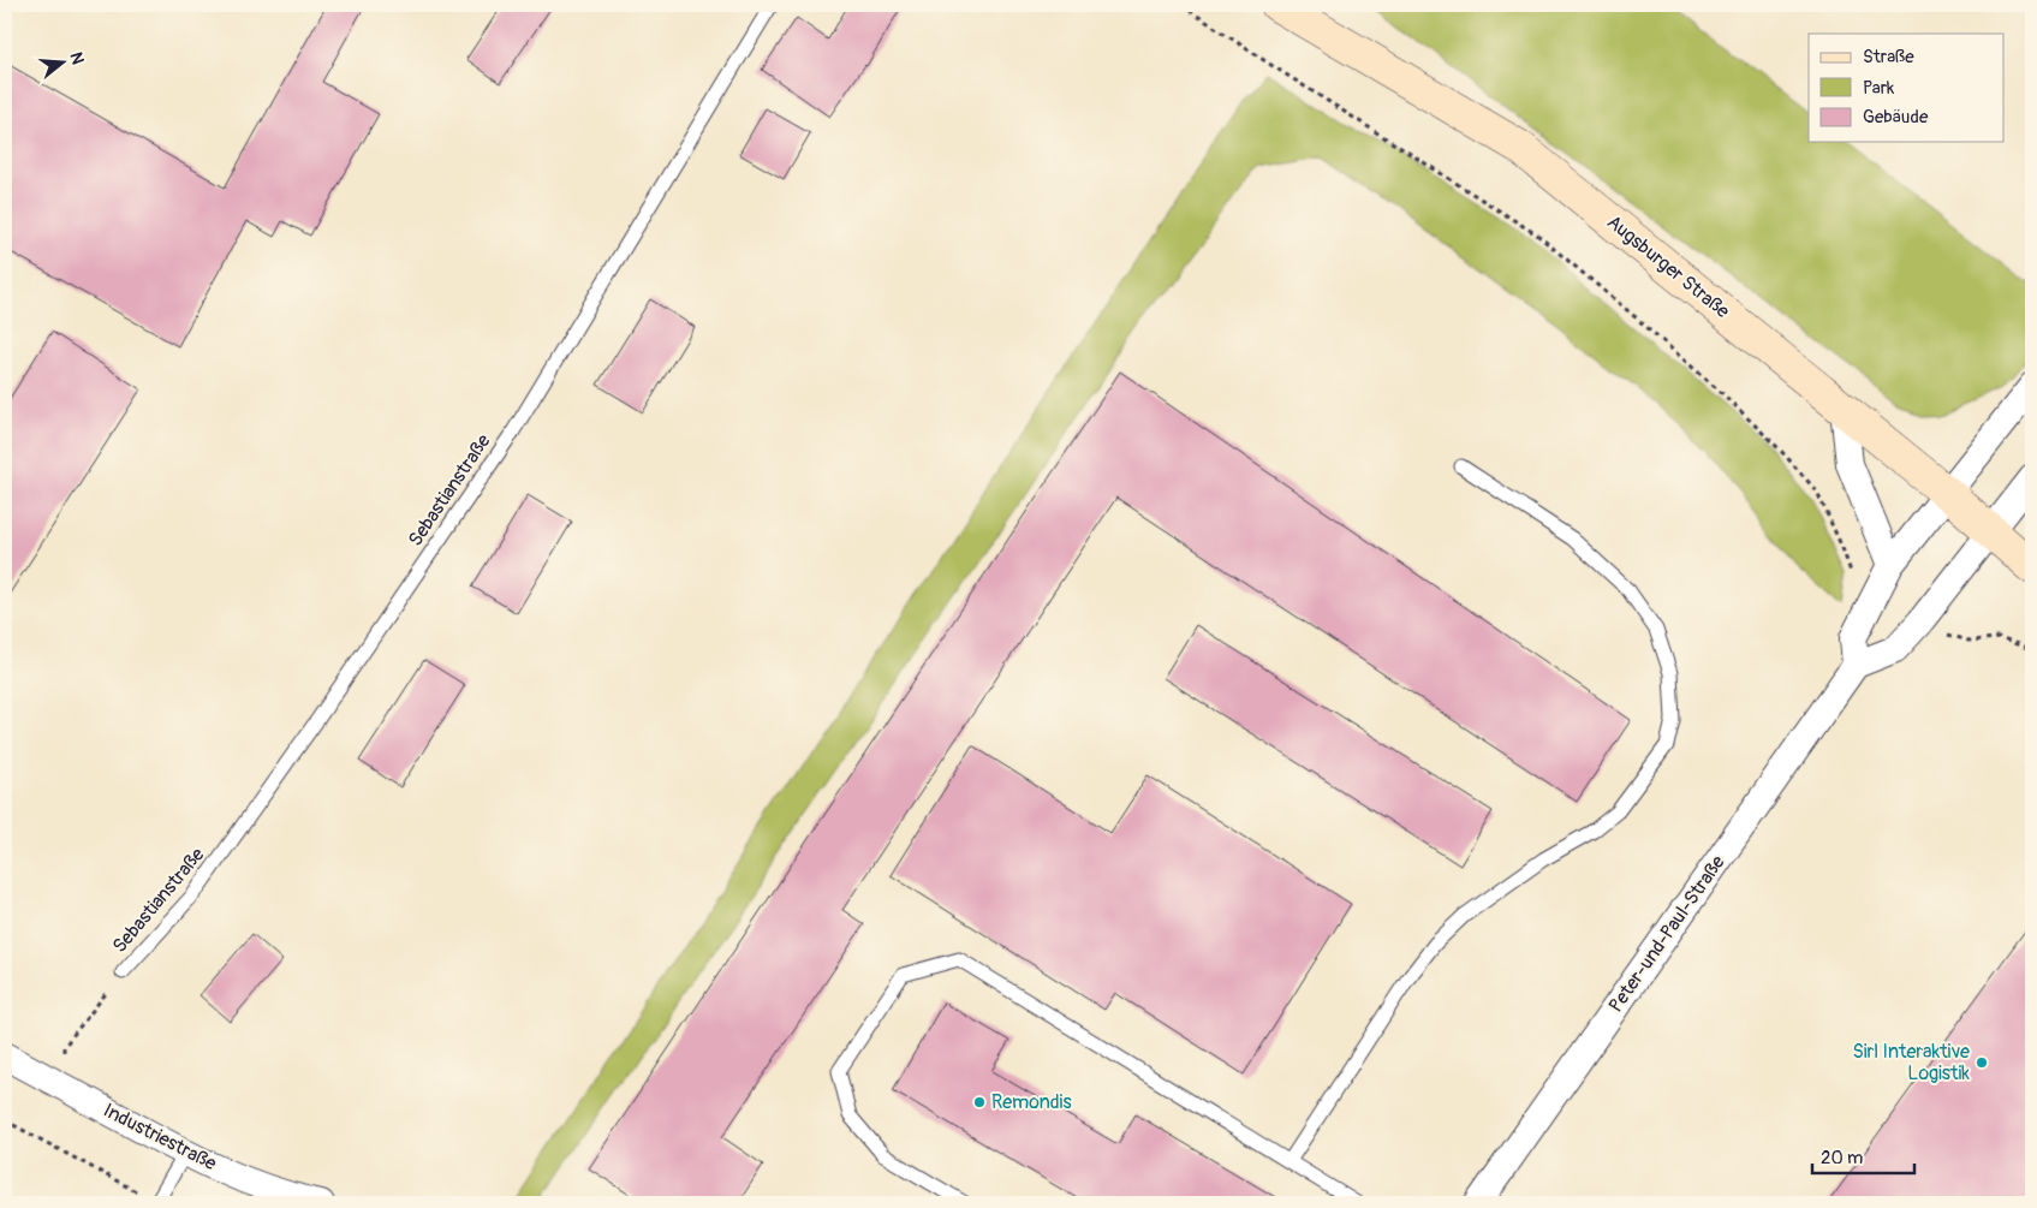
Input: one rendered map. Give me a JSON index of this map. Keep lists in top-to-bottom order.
{
  "streets": {
    "main road": ["Augsburger Straße"],
    "street": ["Peter-und-Paul-Straße", "Industriestraße"],
    "lane": ["Sebastianstraße"]
  },
  "places": ["Sirl Interaktive Logistik", "Remondis"],
  "legend": ["Straße", "Park", "Gebäude"],
  "scale_bar": "20 m",
  "north": "right"
}
